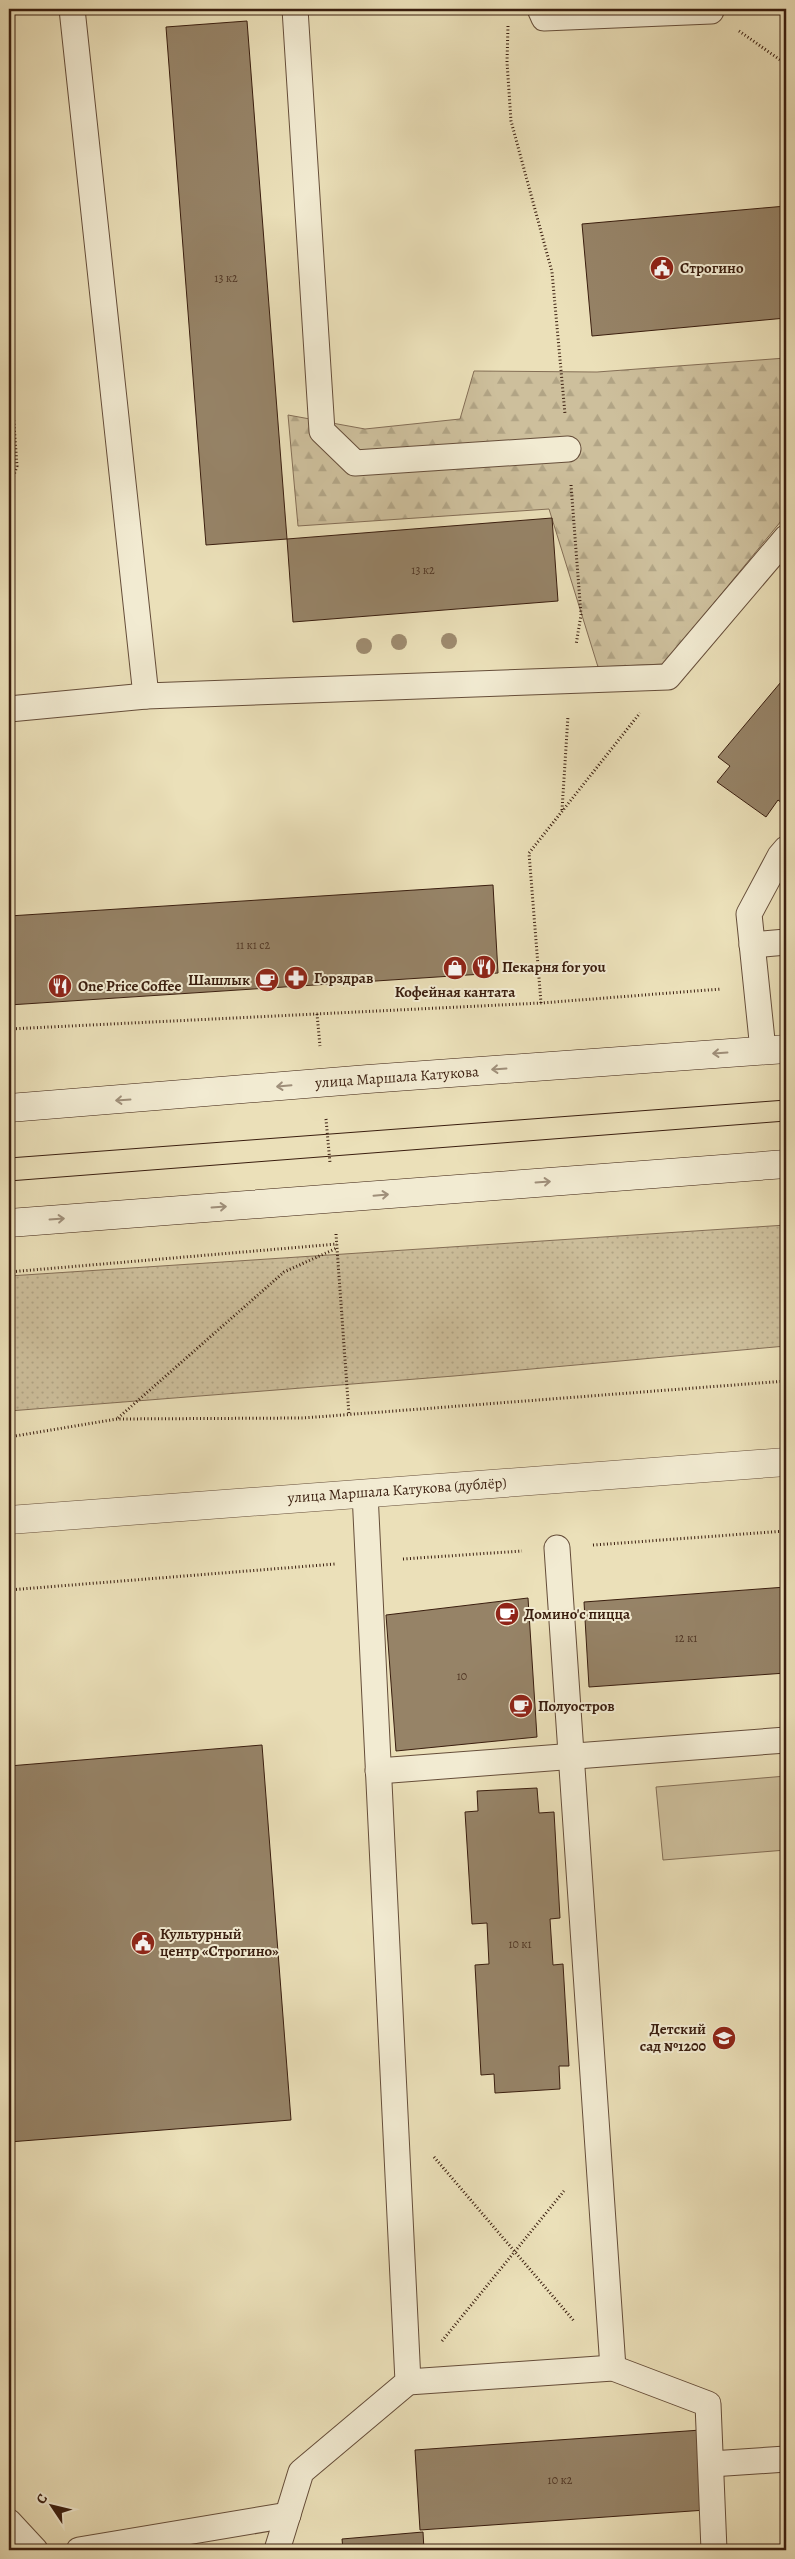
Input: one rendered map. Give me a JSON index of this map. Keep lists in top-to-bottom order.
{
  "streets": {
    "main road": ["улица Маршала Катукова", "улица Маршала Катукова (дублёр)"]
  },
  "places": {
    "public building": ["Строгино", "Культурный центр «Строгино»"],
    "restaurant": ["Пекарня for you", "One Price Coffee"],
    "shop": ["Кофейная кантата"],
    "pharmacy": ["Горздрав"],
    "cafe": ["Шашлык", "Домино'с пицца", "Полуостров"],
    "school or university": ["Детский сад №1200"]
  },
  "house_numbers": [
    "13 к2",
    "13 к2",
    "11 к1 с2",
    "12 к1",
    "10",
    "10 к1",
    "10 к2"
  ],
  "north": "top left"
}
